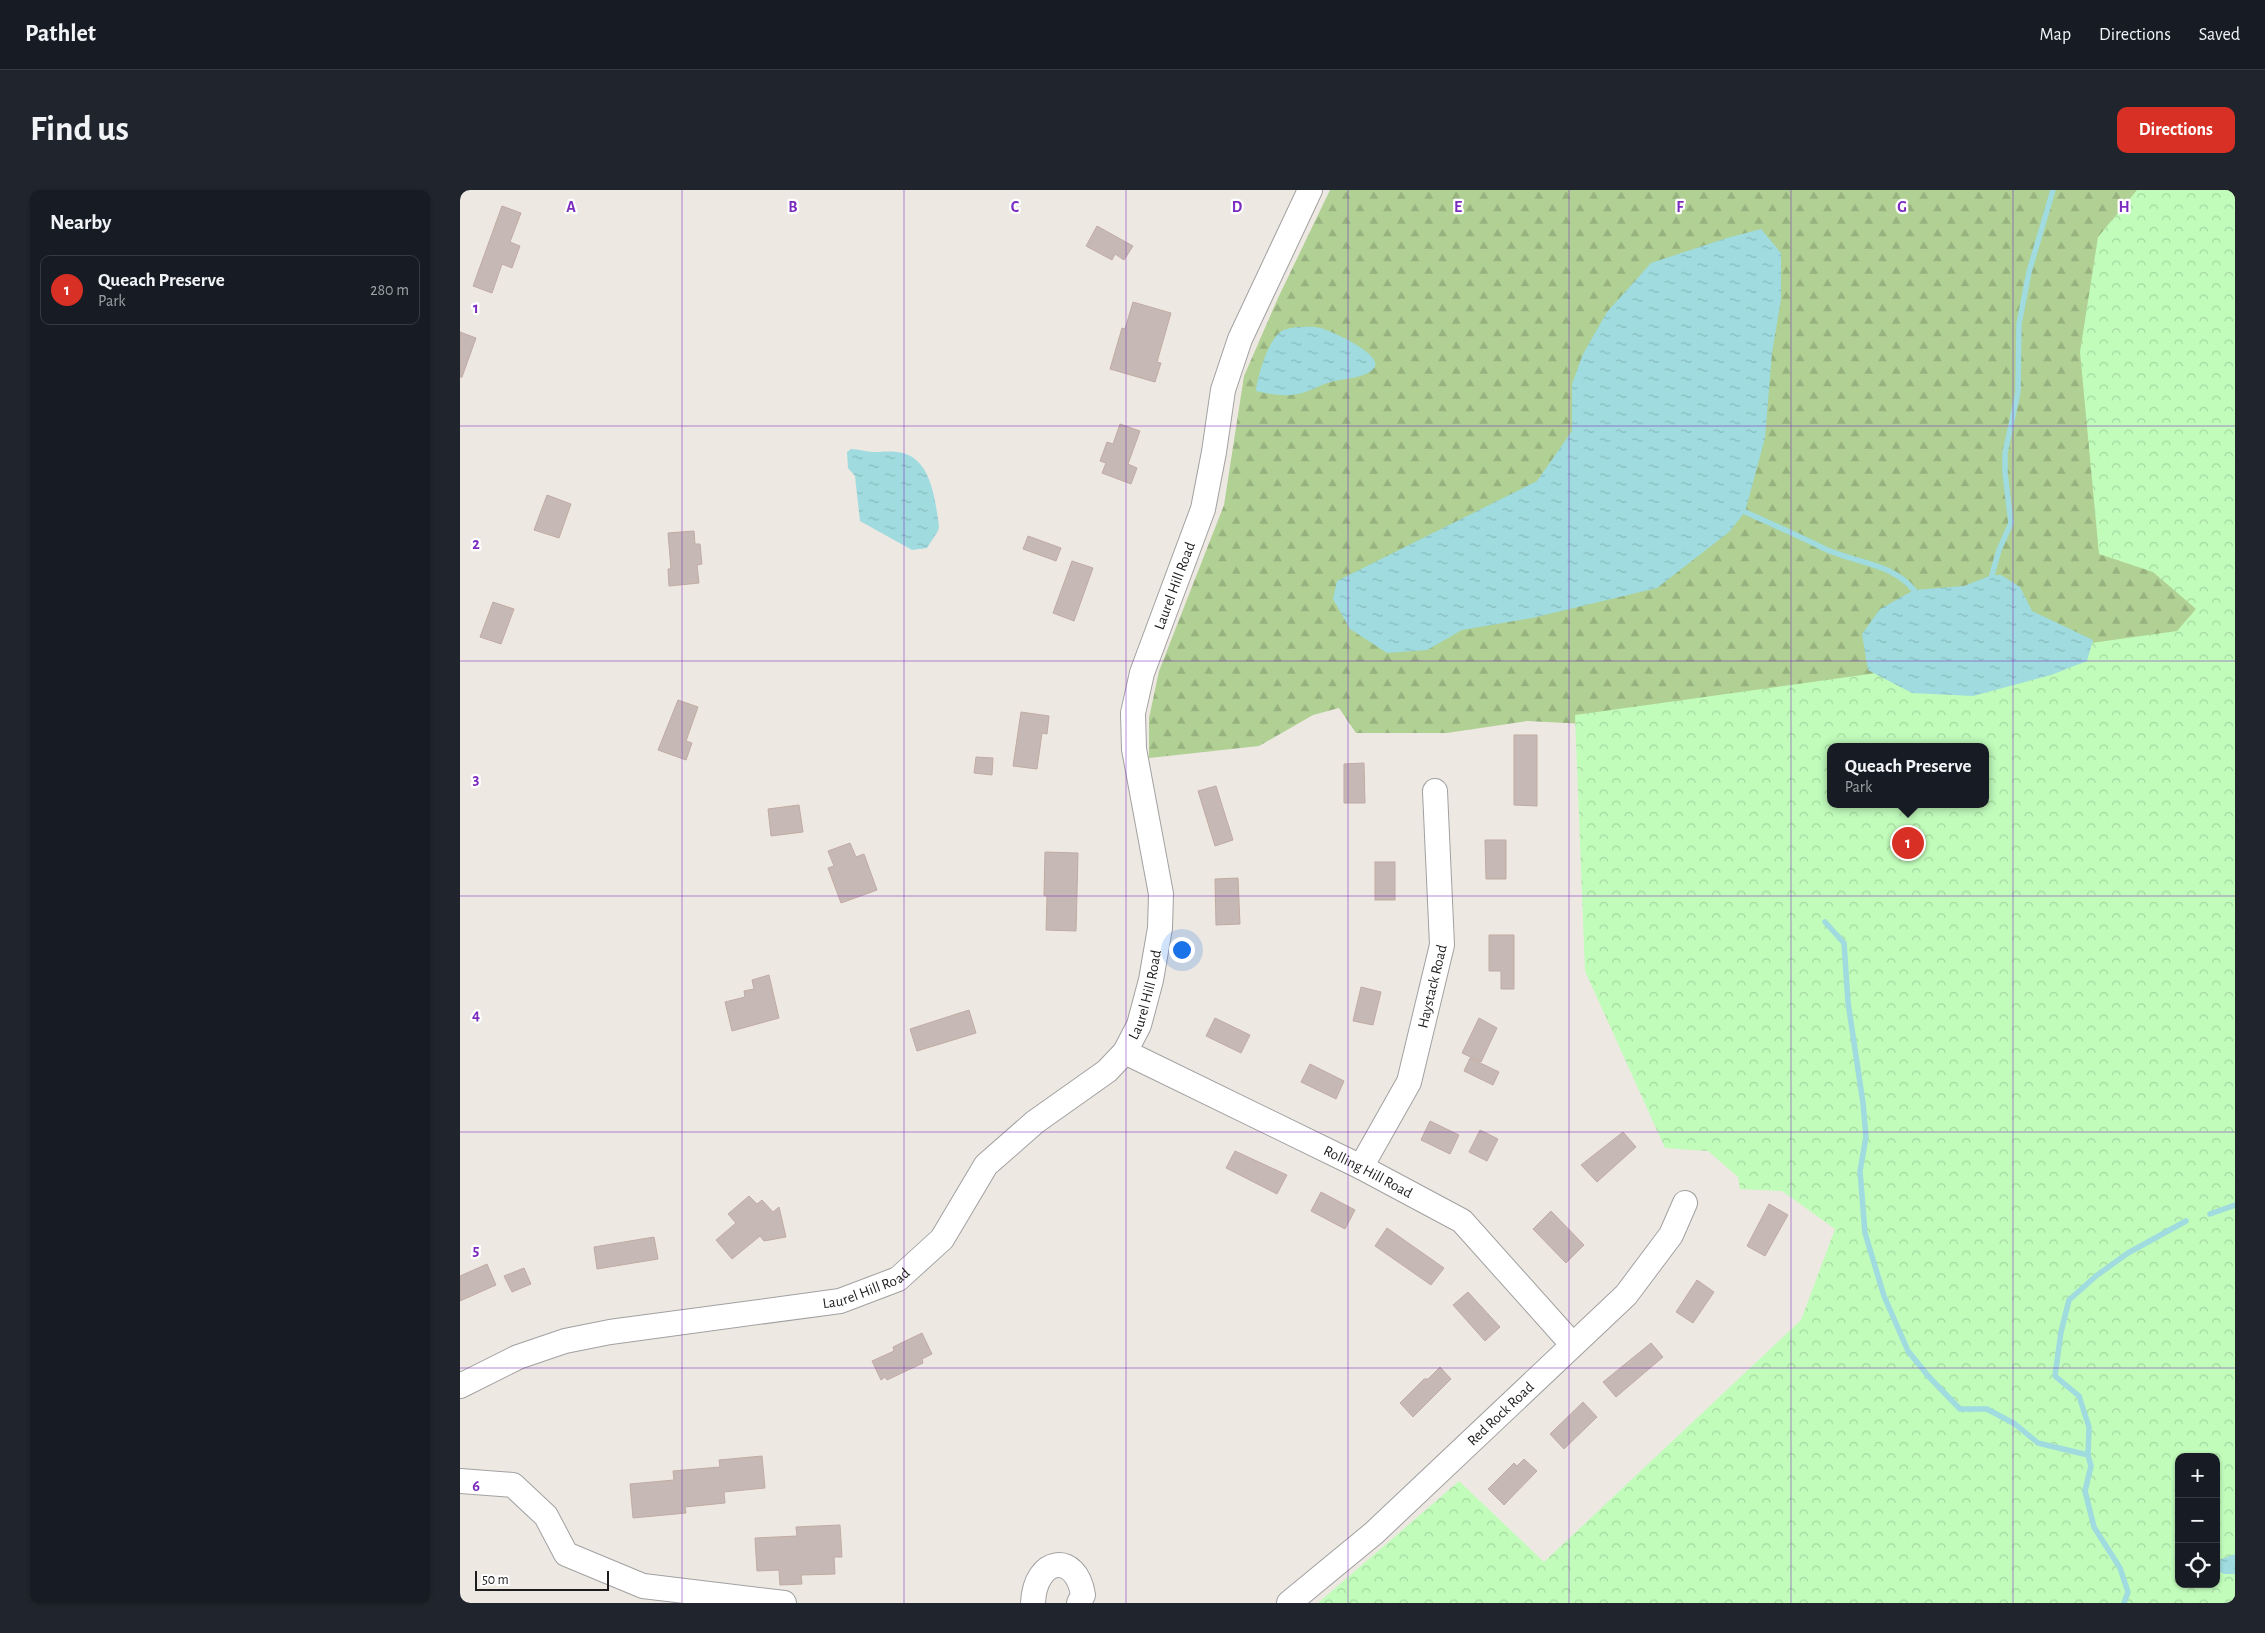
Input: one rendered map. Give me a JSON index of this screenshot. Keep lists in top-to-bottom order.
{
  "streets": {
    "street": [
      "Laurel Hill Road",
      "Haystack Road",
      "Rolling Hill Road",
      "Red Rock Road"
    ]
  },
  "crossings": [
    ["Laurel Hill Road", "Rolling Hill Road"],
    ["Haystack Road", "Rolling Hill Road"],
    ["Rolling Hill Road", "Red Rock Road"]
  ],
  "scale_bar": "50 m",
  "page": {
    "header": "Pathlet",
    "nav": ["Map", "Directions", "Saved"],
    "buttons": "Directions",
    "title": "Find us",
    "heading": "Nearby",
    "list": [
      {
        "mark": "1",
        "name": "Queach Preserve",
        "note": "Park",
        "value": "280 m"
      }
    ],
    "popup": ["Queach Preserve", "Park"],
    "pins": "1",
    "map_buttons": ["+", "−"],
    "scale": "50 m"
  },
  "grid": {
    "columns": [
      "A",
      "B",
      "C",
      "D",
      "E",
      "F",
      "G",
      "H"
    ],
    "rows": [
      "1",
      "2",
      "3",
      "4",
      "5",
      "6"
    ]
  }
}
